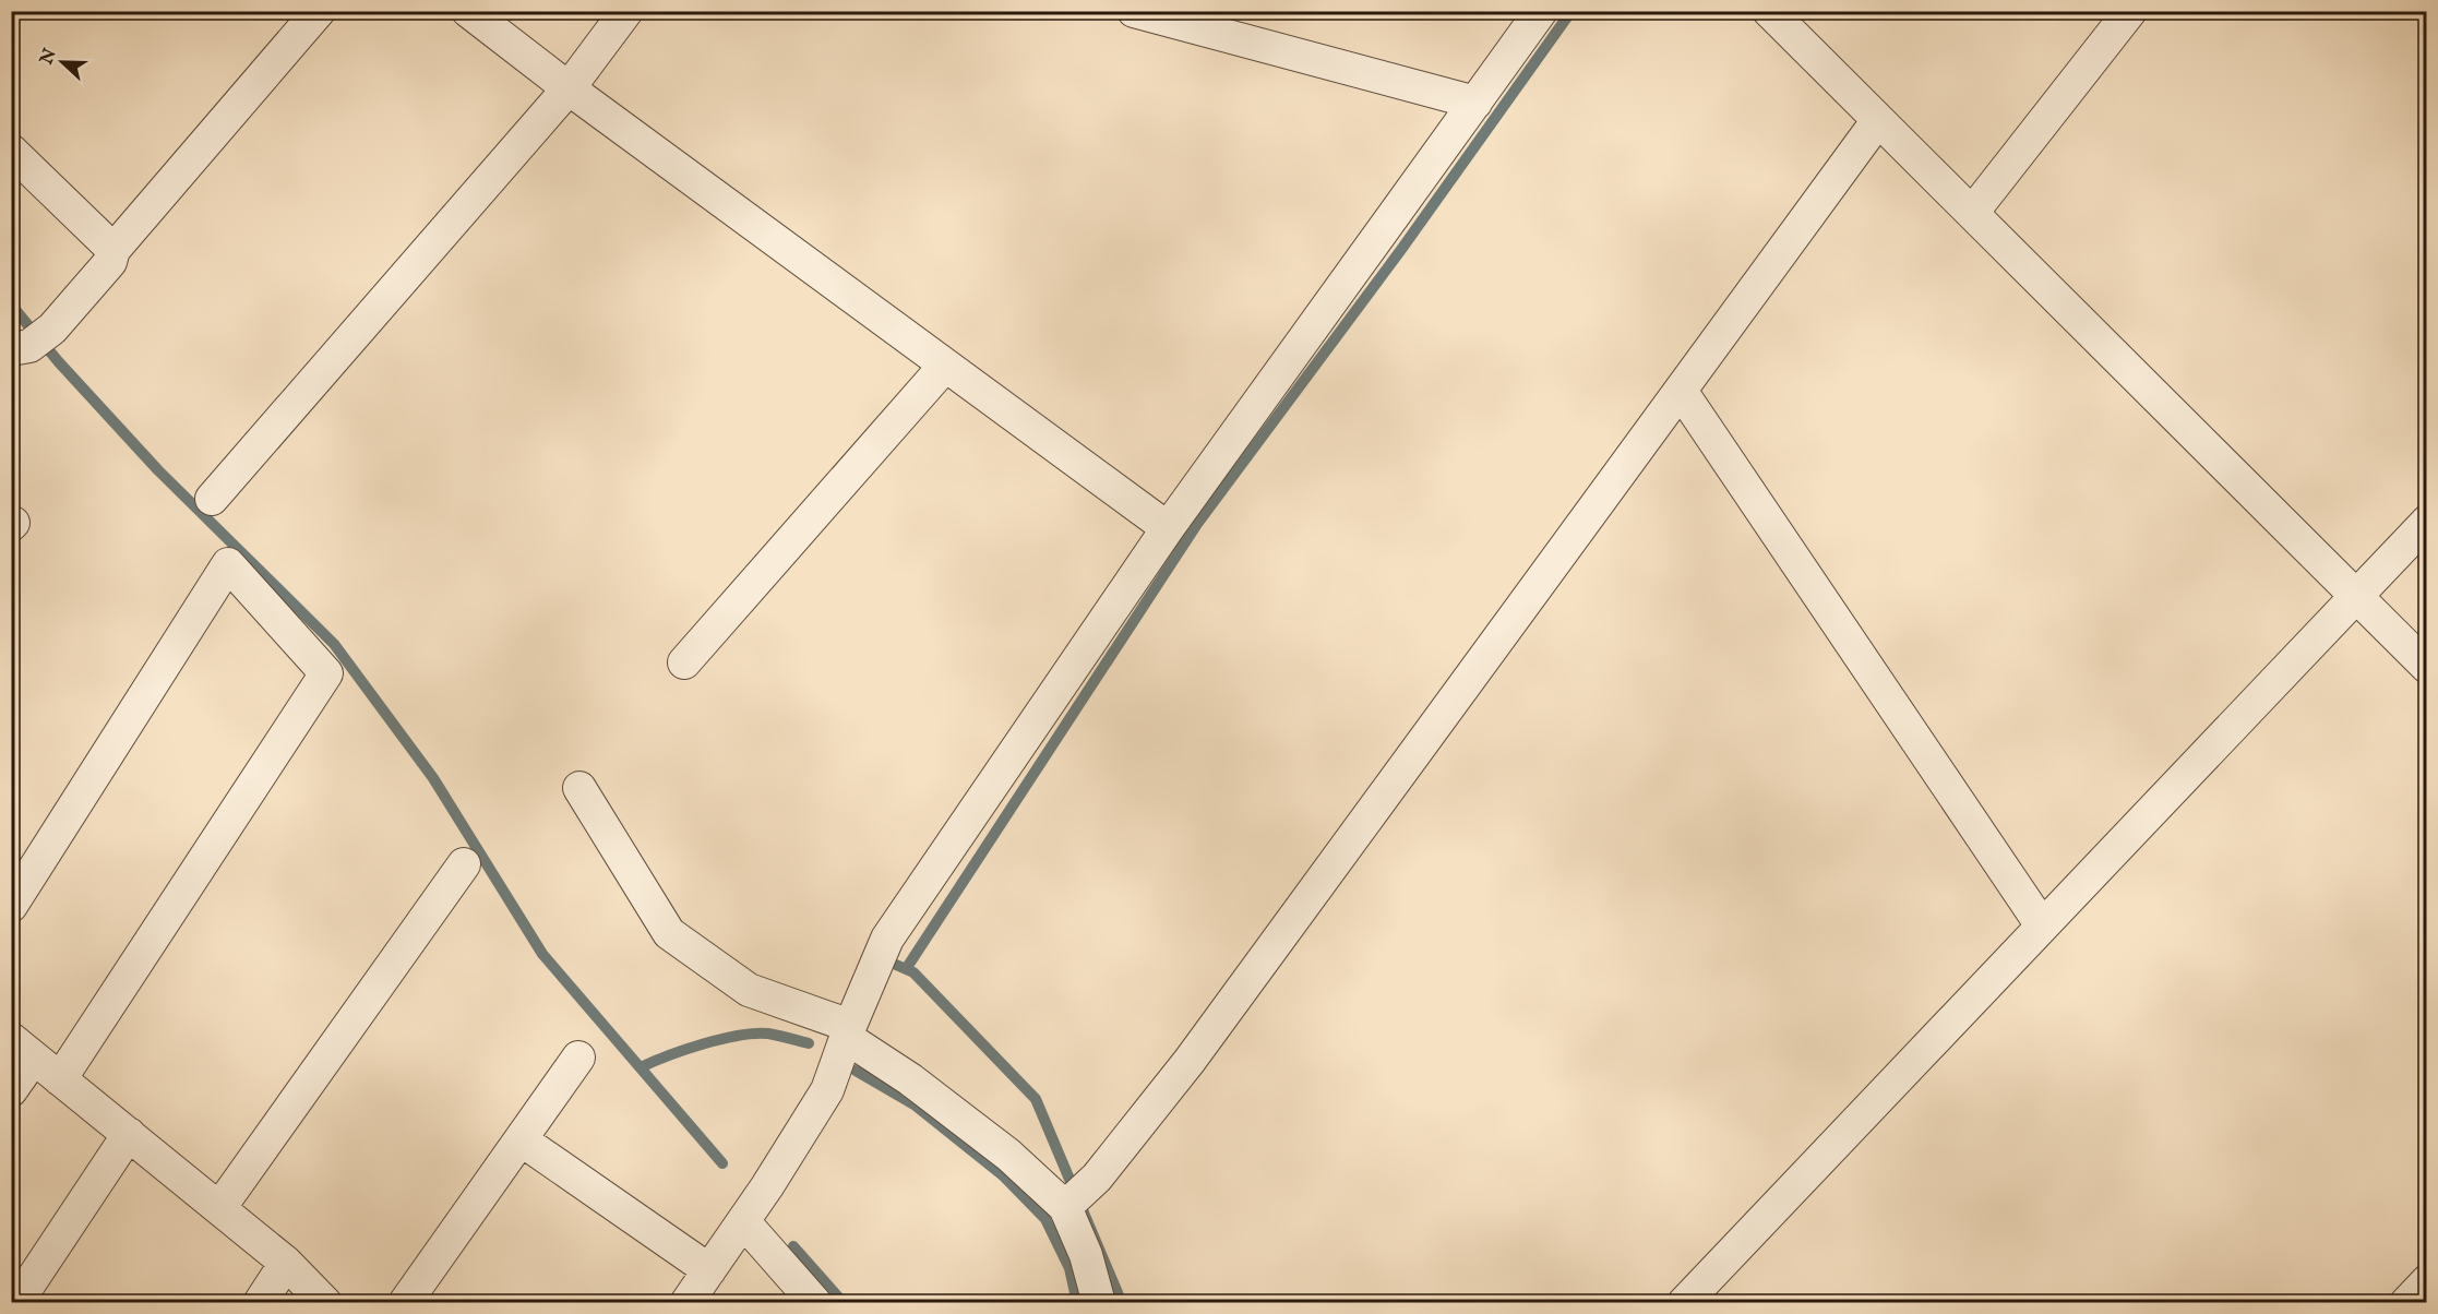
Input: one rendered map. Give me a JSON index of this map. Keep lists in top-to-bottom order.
{
  "north": "left"
}
